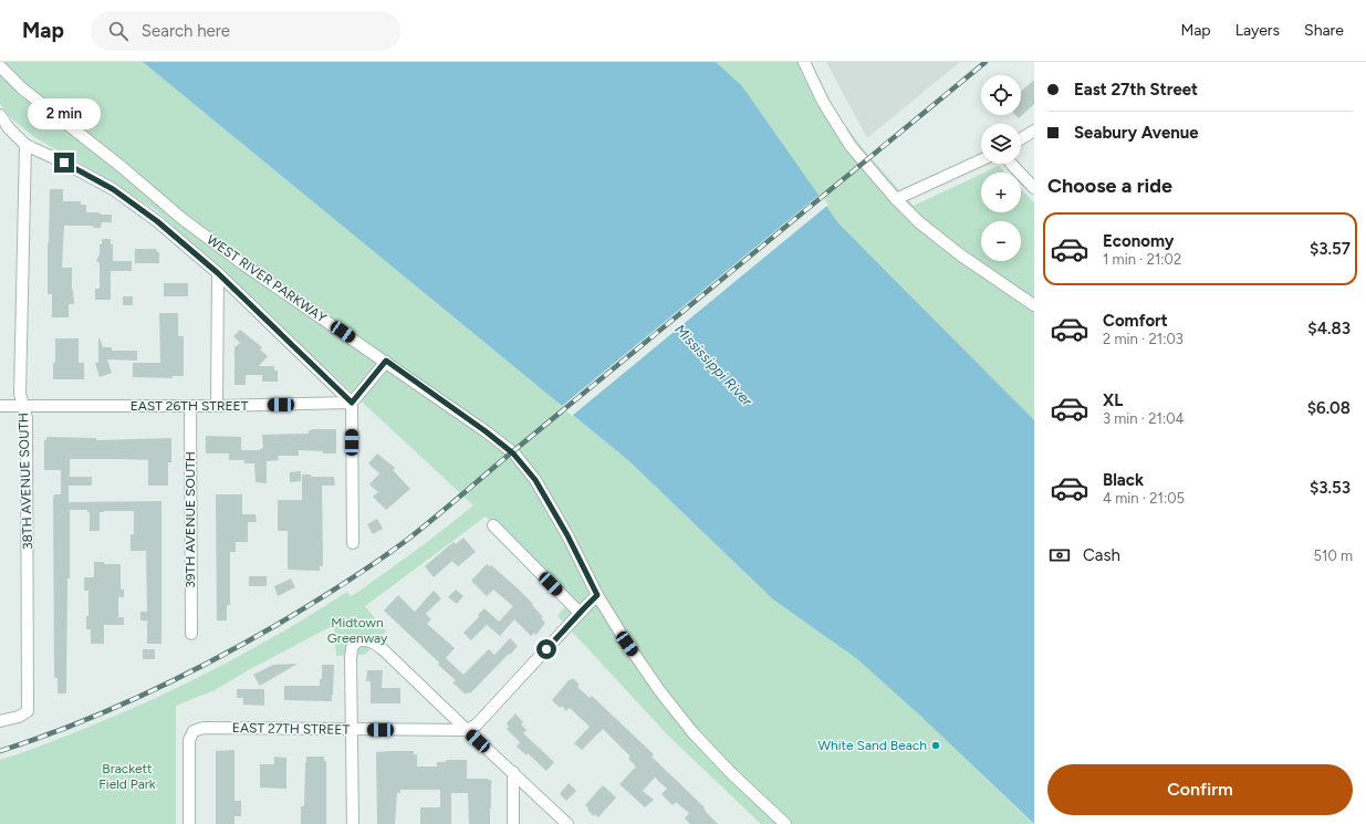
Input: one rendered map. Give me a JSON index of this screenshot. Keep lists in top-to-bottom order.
{
  "streets": {
    "street": [
      "WEST RIVER PARKWAY",
      "EAST 26TH STREET",
      "38TH AVENUE SOUTH",
      "39TH AVENUE SOUTH",
      "EAST 27TH STREET"
    ]
  },
  "crossings": [
    ["EAST 26TH STREET", "38TH AVENUE SOUTH"],
    ["EAST 26TH STREET", "39TH AVENUE SOUTH"]
  ],
  "water": ["Mississippi River"],
  "parks": ["Midtown Greenway", "Brackett Field Park"],
  "places": ["White Sand Beach"],
  "page": {
    "header": "Map",
    "search": "Search here",
    "nav": ["Map", "Layers", "Share"],
    "banner": ["East 27th Street", "Seabury Avenue"],
    "map_buttons": ["+", "−"],
    "bubble": "2 min",
    "heading": "Choose a ride",
    "list": [
      {
        "name": "Economy",
        "note": "1 min · 21:02",
        "value": "$3.57"
      },
      {
        "name": "Comfort",
        "note": "2 min · 21:03",
        "value": "$4.83"
      },
      {
        "name": "XL",
        "note": "3 min · 21:04",
        "value": "$6.08"
      },
      {
        "name": "Black",
        "note": "4 min · 21:05",
        "value": "$3.53"
      }
    ],
    "pay": ["Cash", "510 m"],
    "buttons": "Confirm"
  }
}
